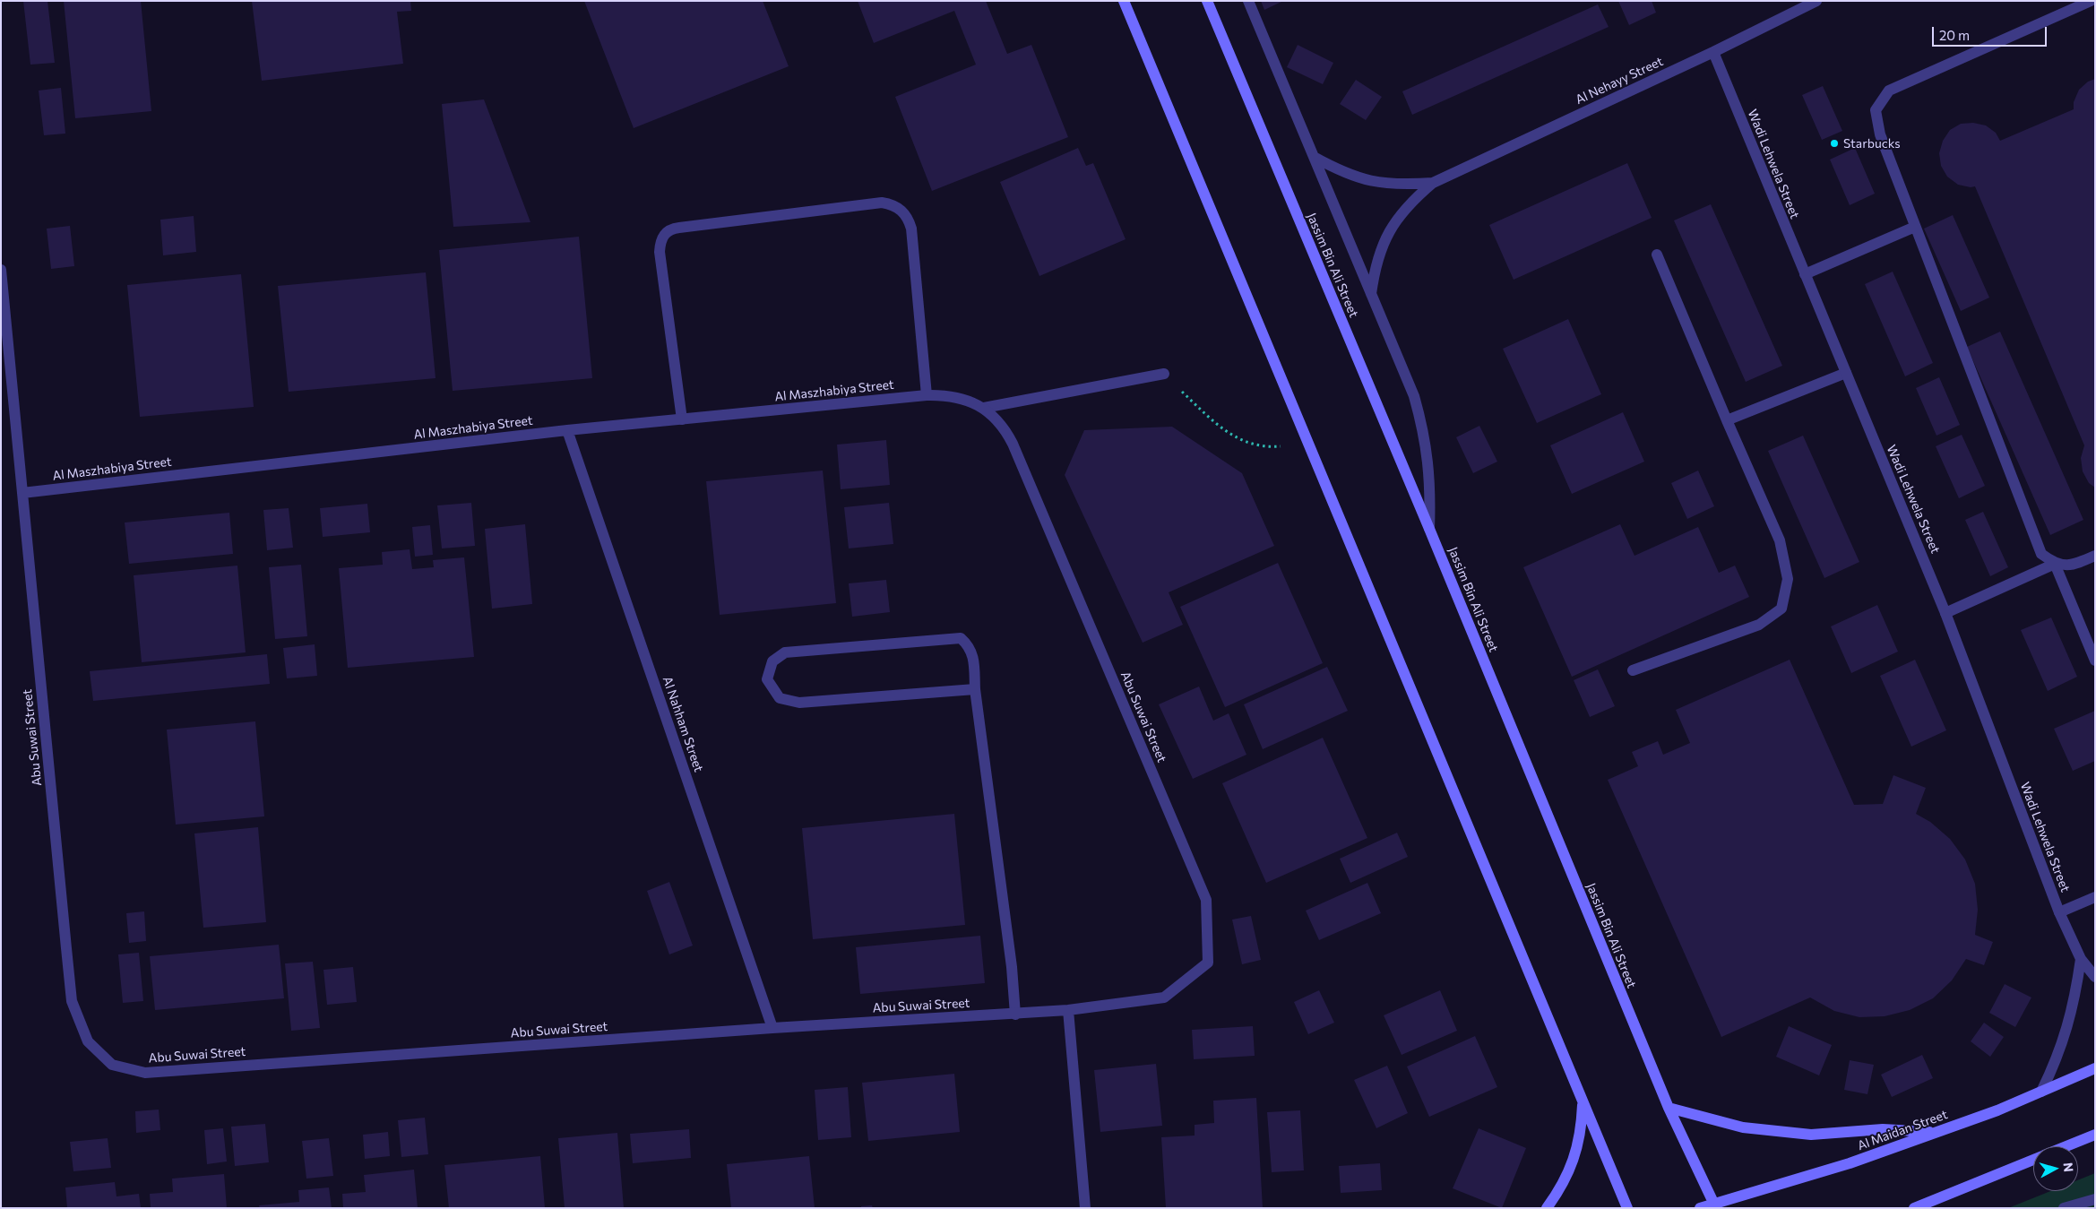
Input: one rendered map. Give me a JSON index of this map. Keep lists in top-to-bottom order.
{
  "streets": {
    "street": [
      "Al Nehayy Street",
      "Wadi Lehwela Street",
      "Jassim Bin Ali Street",
      "Al Maszhabiya Street",
      "Abu Suwai Street",
      "Al Nahham Street",
      "Al Maidan Street"
    ]
  },
  "crossings": [
    ["Al Nehayy Street", "Wadi Lehwela Street"],
    ["Jassim Bin Ali Street", "Al Maidan Street"],
    ["Al Maszhabiya Street", "Abu Suwai Street"],
    ["Al Maszhabiya Street", "Al Nahham Street"],
    ["Abu Suwai Street", "Al Nahham Street"]
  ],
  "places": ["Starbucks"],
  "scale_bar": "20 m",
  "north": "right"
}
